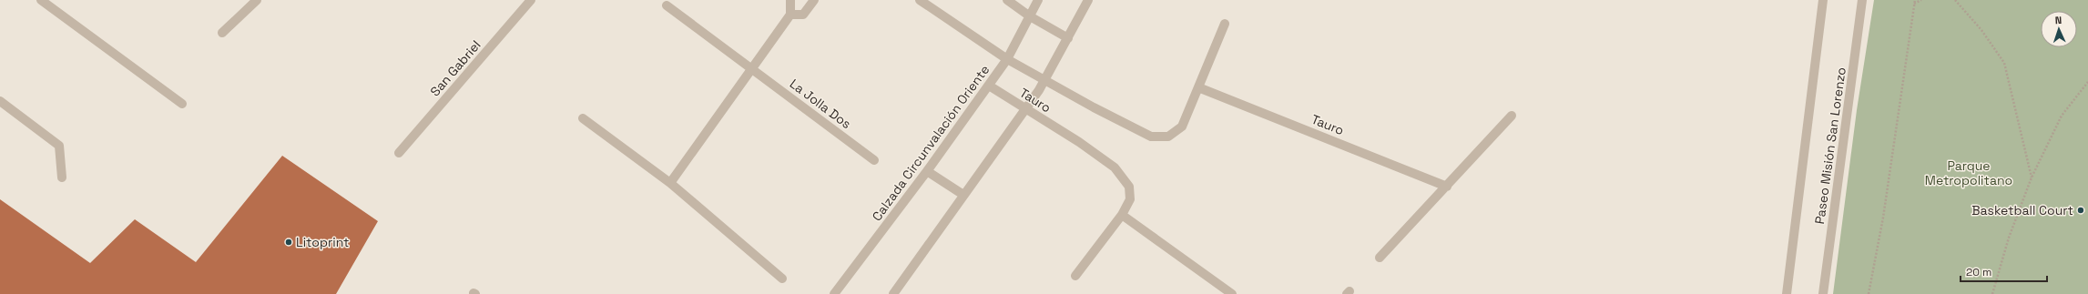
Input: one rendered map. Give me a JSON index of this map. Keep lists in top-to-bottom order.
{
  "streets": {
    "street": [
      "San Gabriel",
      "Tauro",
      "La Jolla Dos",
      "Calzada Circunvalación Oriente",
      "Paseo Misión San Lorenzo"
    ]
  },
  "crossings": [
    ["Tauro", "Calzada Circunvalación Oriente"]
  ],
  "parks": ["Parque Metropolitano"],
  "places": ["Basketball Court", "Litoprint"],
  "scale_bar": "20 m",
  "north": "top"
}
